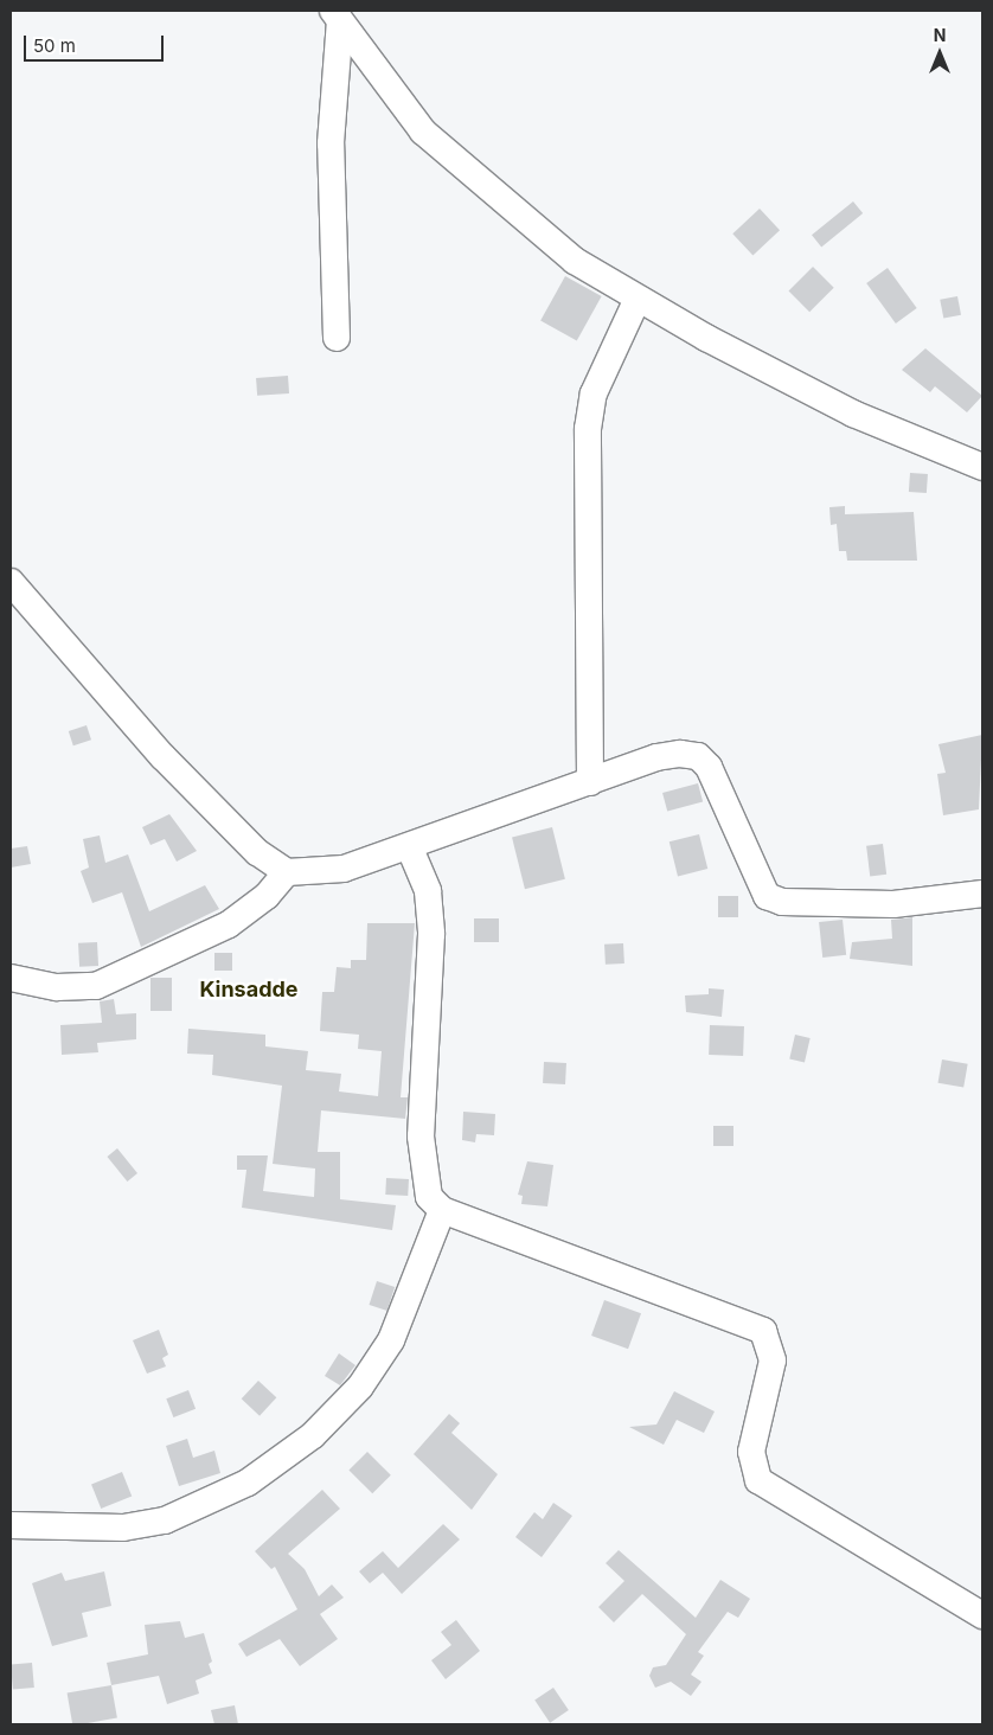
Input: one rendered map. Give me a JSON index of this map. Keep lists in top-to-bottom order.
{
  "districts": ["Kinsadde"],
  "scale_bar": "50 m",
  "north": "top"
}
